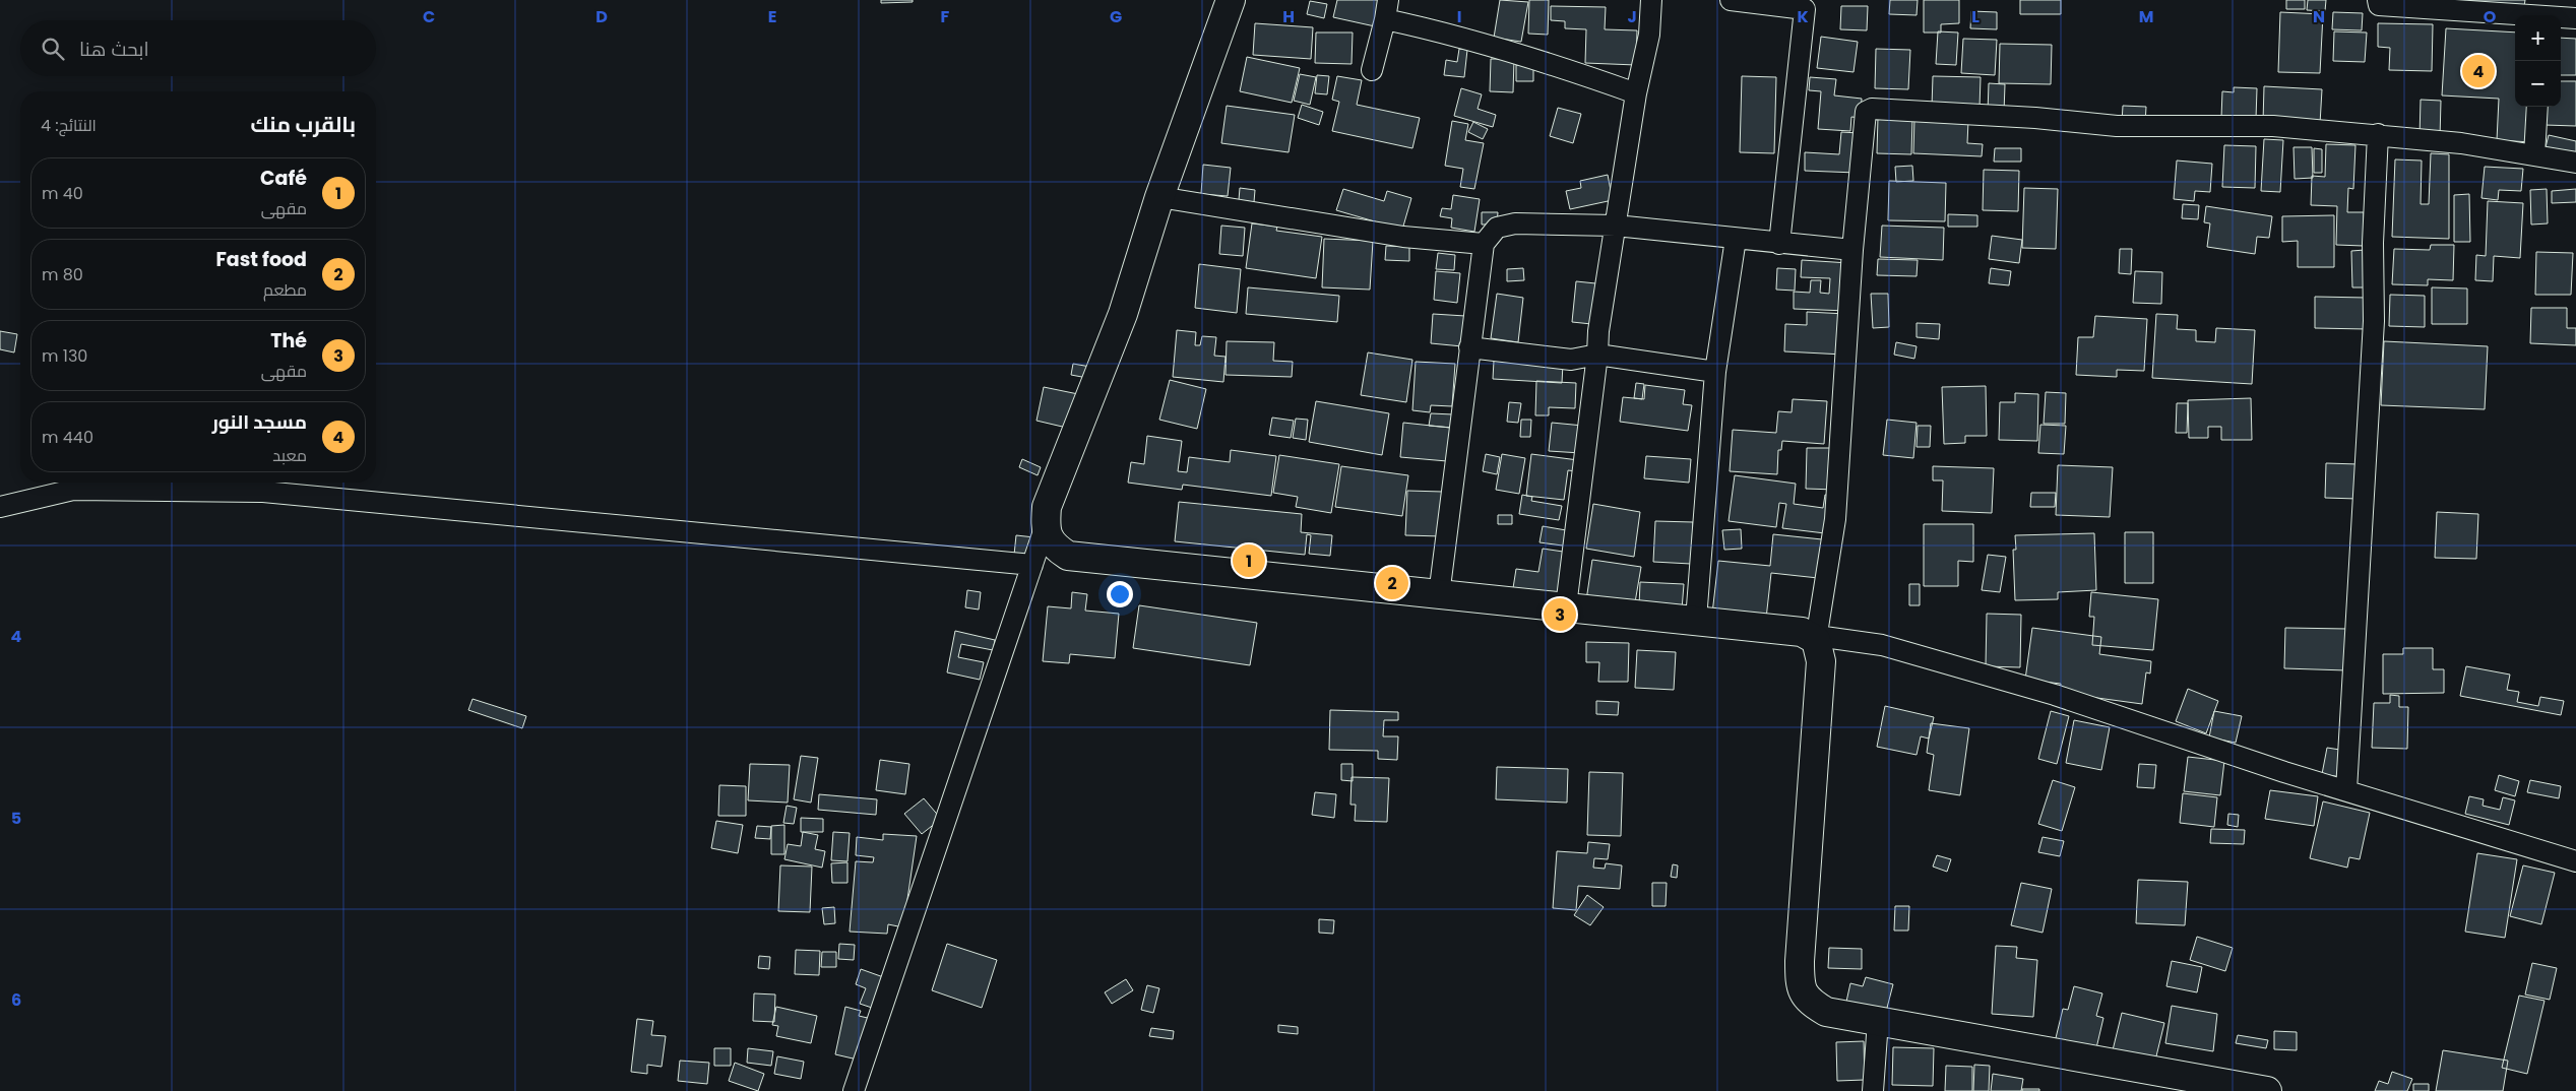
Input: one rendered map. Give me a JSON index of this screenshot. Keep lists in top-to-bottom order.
{
  "page": {
    "map_buttons": ["+", "−"],
    "search": "ابحث هنا",
    "pins": [
      "4",
      "1",
      "2",
      "3"
    ],
    "heading": ["بالقرب منك", "النتائج: 4"],
    "list": [
      {
        "mark": "1",
        "name": "Café",
        "note": "مقهى",
        "value": "40 m"
      },
      {
        "mark": "2",
        "name": "Fast food",
        "note": "مطعم",
        "value": "80 m"
      },
      {
        "mark": "3",
        "name": "Thé",
        "note": "مقهى",
        "value": "130 m"
      },
      {
        "mark": "4",
        "name": "مسجد النور",
        "note": "معبد",
        "value": "440 m"
      }
    ]
  },
  "grid": {
    "columns": [
      "C",
      "D",
      "E",
      "F",
      "G",
      "H",
      "I",
      "J",
      "K",
      "L",
      "M",
      "N",
      "O"
    ],
    "rows": ["4", "5", "6"]
  }
}
